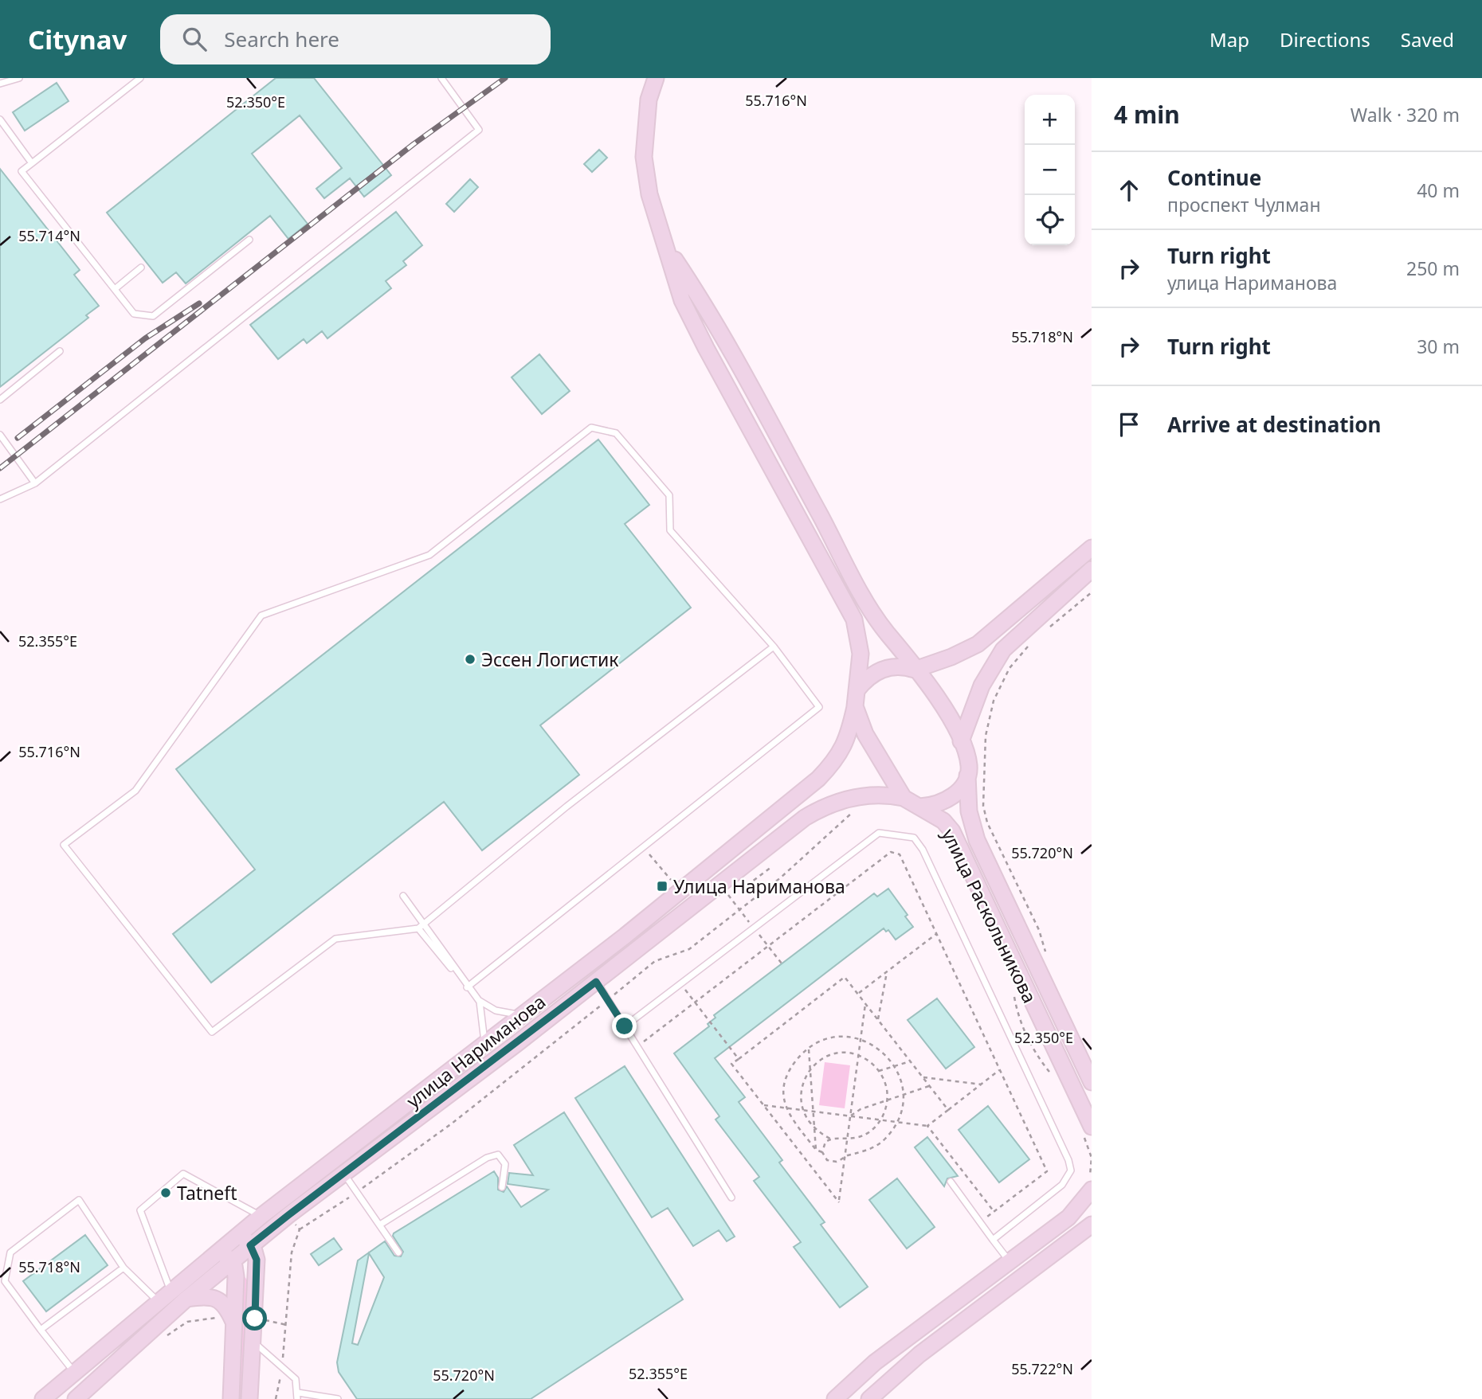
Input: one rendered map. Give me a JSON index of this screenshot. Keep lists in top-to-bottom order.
{
  "streets": {
    "main road": ["улица Раскольникова", "улица Нариманова"]
  },
  "crossings": [
    ["улица Раскольникова", "улица Нариманова"]
  ],
  "places": {
    "other": ["Эссен Логистик", "Tatneft"],
    "transit": ["Улица Нариманова"]
  },
  "page": {
    "header": "Citynav",
    "search": "Search here",
    "nav": ["Map", "Directions", "Saved"],
    "heading": ["4 min", "Walk · 320 m"],
    "map_buttons": ["+", "−"],
    "list": [
      ["Continue", "проспект Чулман", "40 m"],
      ["Turn right", "улица Нариманова", "250 m"],
      ["Turn right", "30 m"],
      "Arrive at destination"
    ]
  },
  "coordinates": [
    "55.716°N",
    "52.350°E",
    "55.714°N",
    "55.718°N",
    "52.355°E",
    "55.720°N",
    "55.722°N"
  ]
}
